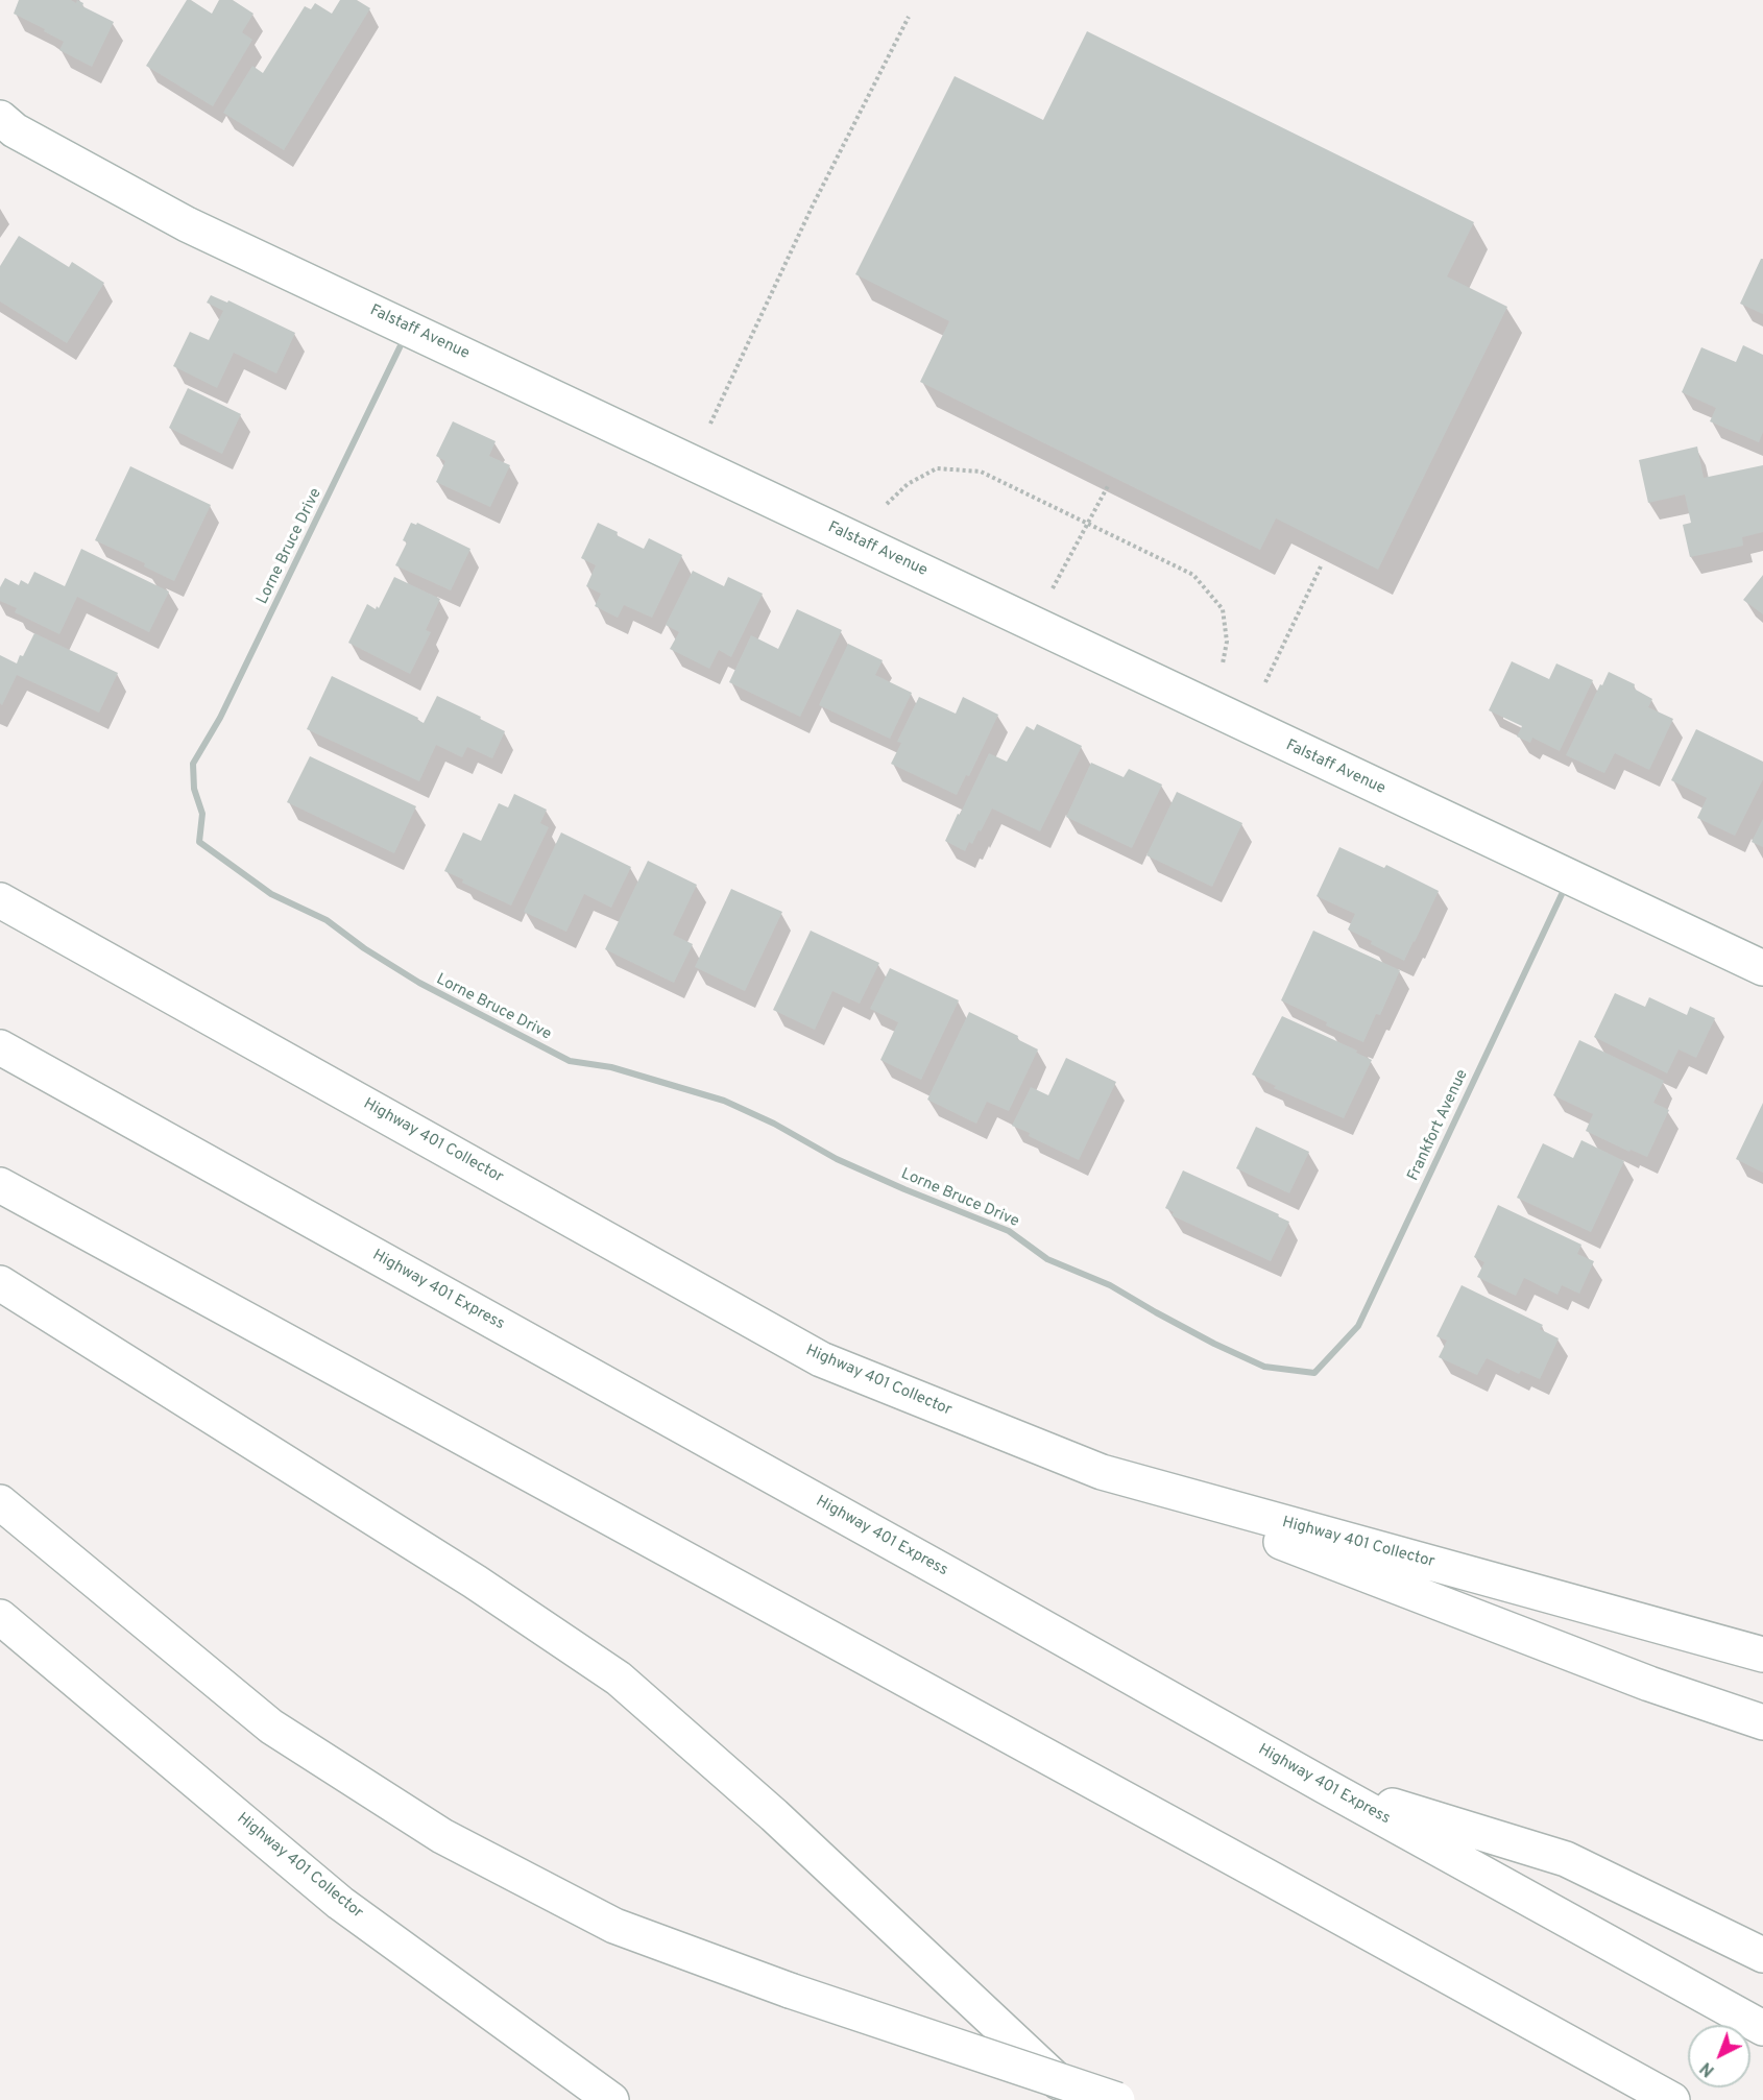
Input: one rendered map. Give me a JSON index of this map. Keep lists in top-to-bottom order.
{
  "streets": {
    "main road": ["Falstaff Avenue", "Highway 401 Collector", "Highway 401 Express"],
    "street": ["Lorne Bruce Drive", "Frankfort Avenue"]
  },
  "crossings": [
    ["Falstaff Avenue", "Lorne Bruce Drive"],
    ["Falstaff Avenue", "Frankfort Avenue"],
    ["Lorne Bruce Drive", "Frankfort Avenue"]
  ],
  "north": "bottom left"
}
